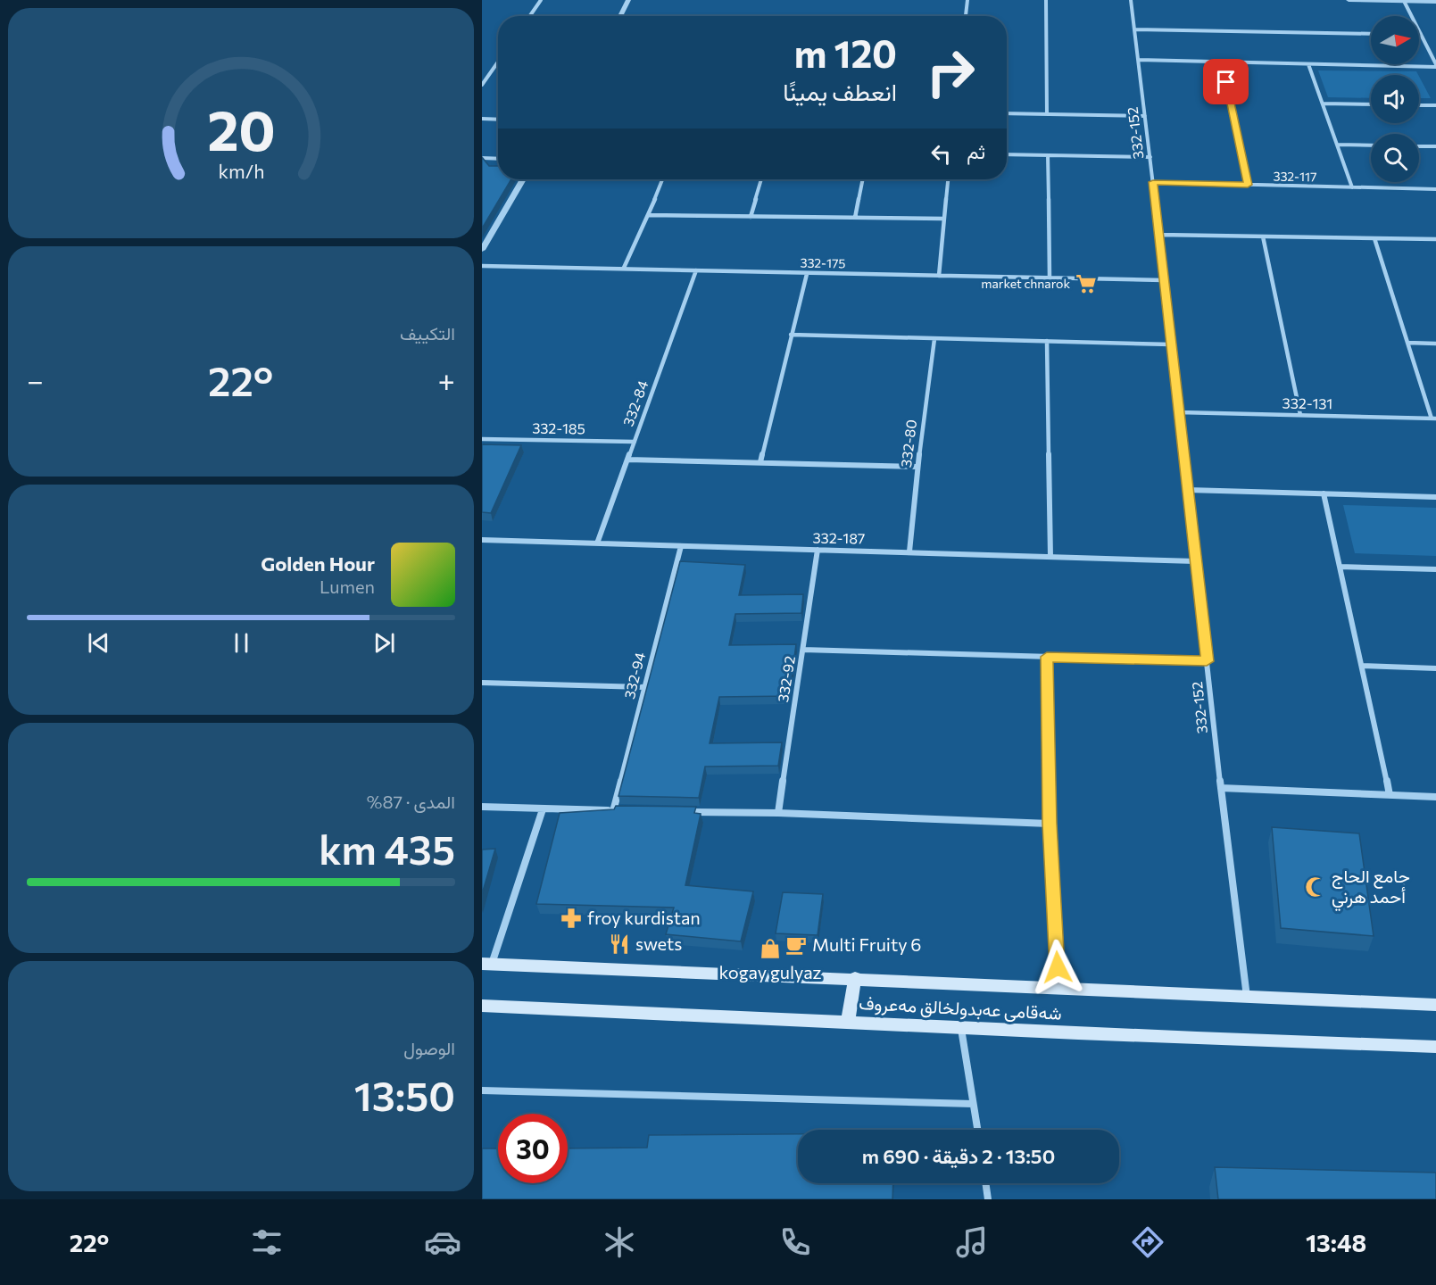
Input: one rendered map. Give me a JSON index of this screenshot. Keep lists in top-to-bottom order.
{
  "streets": {
    "main road": ["شەقامی عەبدولخالق مەعروف"],
    "street": [
      "332-152",
      "332-117",
      "332-175",
      "332-84",
      "332-131",
      "332-185",
      "332-80",
      "332-187",
      "332-94",
      "332-92"
    ]
  },
  "crossings": [
    ["332-152", "332-117"],
    ["332-152", "332-175"],
    ["332-152", "332-131"],
    ["332-152", "332-187"],
    ["332-152", "شەقامی عەبدولخالق مەعروف"],
    ["332-175", "332-84"],
    ["332-84", "332-185"],
    ["332-84", "332-187"],
    ["332-80", "332-187"],
    ["332-187", "332-94"],
    ["332-187", "332-92"]
  ],
  "places": {
    "supermarket": ["market chnarok"],
    "mosque": ["جامع الحاج أحمد هرني"],
    "pharmacy": ["froy kurdistan"],
    "restaurant": ["swets"],
    "cafe": ["Multi Fruity 6"],
    "shop": ["kogay gulyaz"]
  },
  "north": "right",
  "page": {
    "turn": ["120 m", "انعطف يمينًا"],
    "then": "ثم",
    "tile": [
      "التكييف",
      ["المدى · 87%", "435 km"],
      ["الوصول", "13:50"]
    ],
    "heat": ["−", "22°", "+"],
    "song": ["Golden Hour", "Lumen"],
    "limit": "30",
    "trip": "13:50 · 2 دقيقة · 690 m",
    "tabs": ["13:48", "22°"],
    "gauge": ["20", "km/h"]
  }
}
